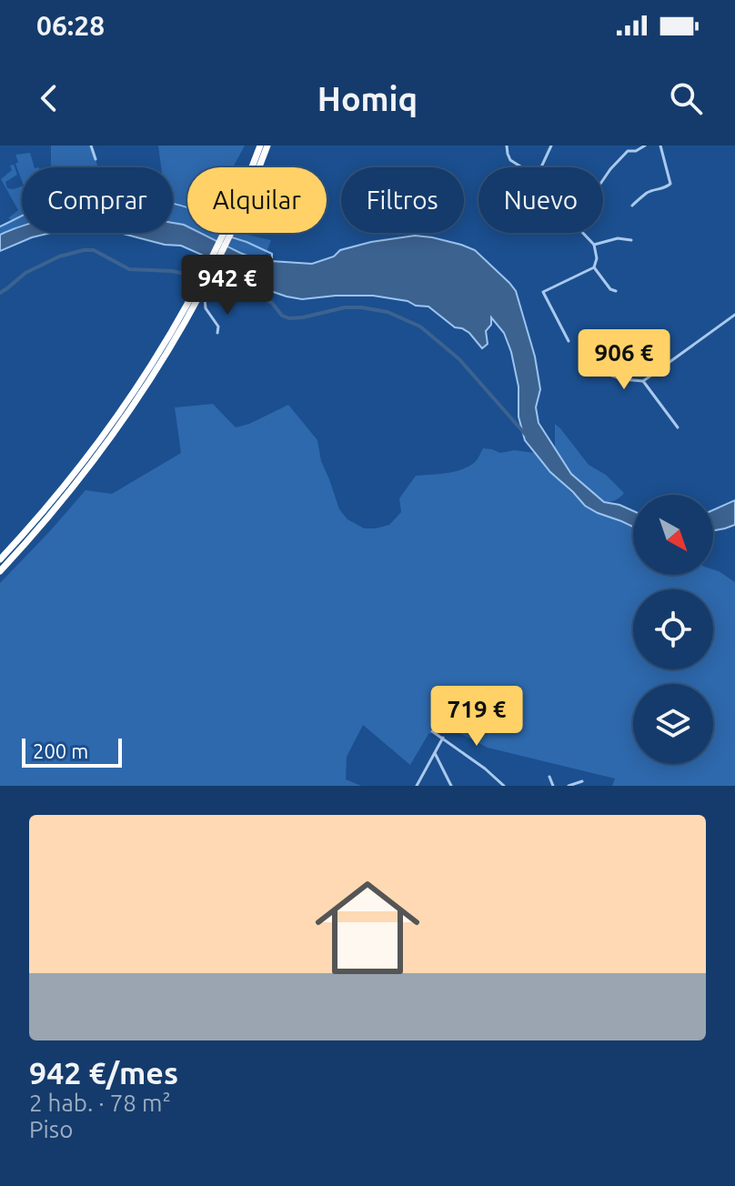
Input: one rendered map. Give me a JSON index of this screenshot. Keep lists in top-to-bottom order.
{
  "scale_bar": "200 m",
  "north": "bottom right",
  "page": {
    "status": "06:28",
    "header": "Homiq",
    "chip": [
      "Comprar",
      "Alquilar",
      "Filtros",
      "Nuevo"
    ],
    "price": ["942 €", "906 €", "719 €"],
    "scale": "200 m",
    "list": [
      {
        "name": "942 €/mes",
        "note": "2 hab. · 78 m² · Piso"
      }
    ]
  }
}
